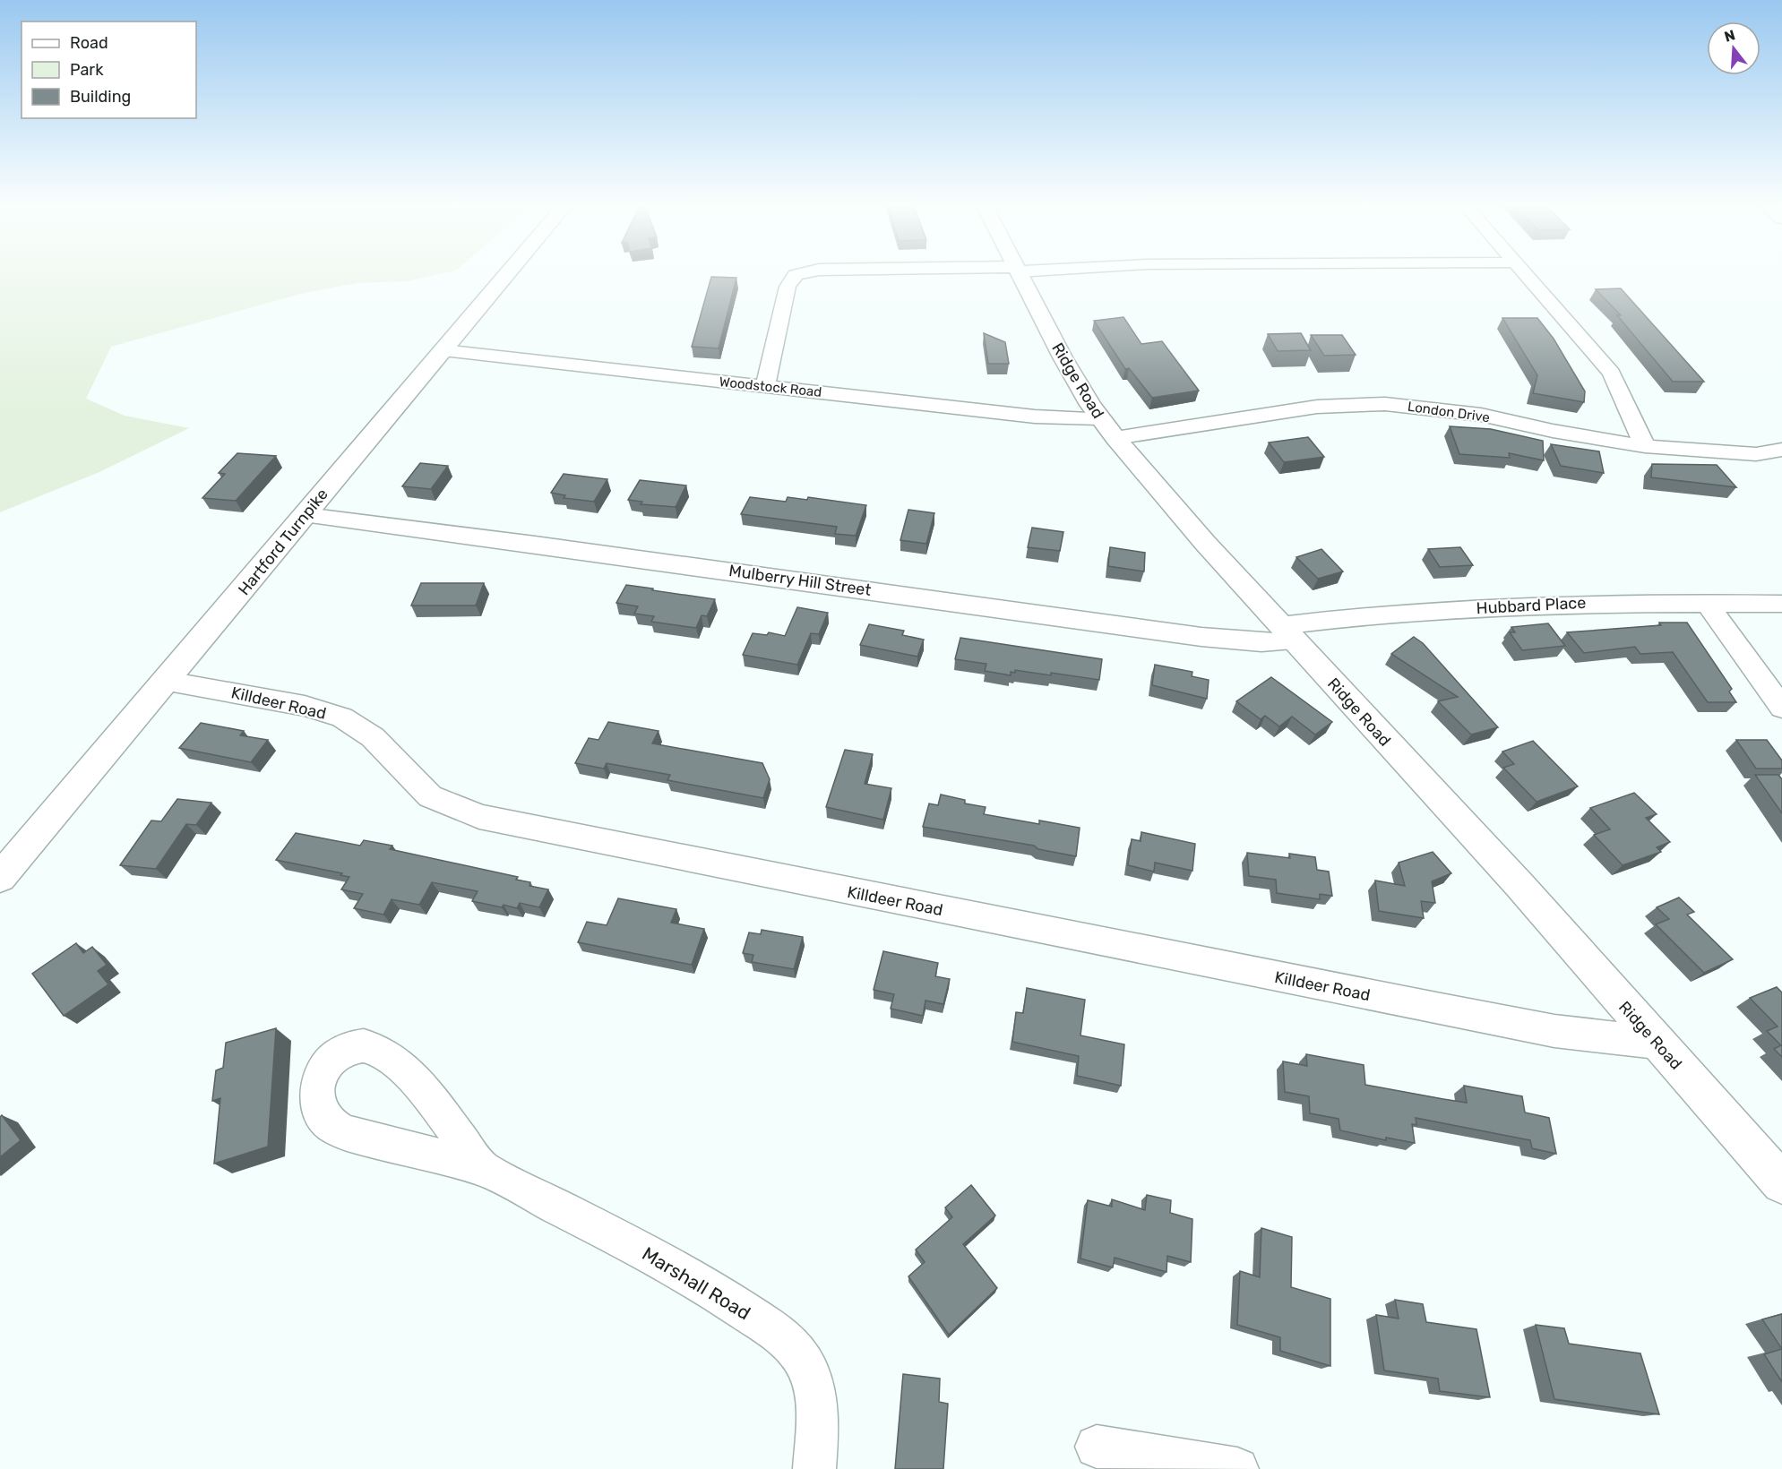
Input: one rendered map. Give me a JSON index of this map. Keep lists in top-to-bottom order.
{
  "streets": {
    "main road": ["Ridge Road", "Hartford Turnpike"],
    "street": [
      "Woodstock Road",
      "London Drive",
      "Mulberry Hill Street",
      "Hubbard Place",
      "Killdeer Road",
      "Marshall Road"
    ]
  },
  "crossings": [
    ["Ridge Road", "Woodstock Road"],
    ["Ridge Road", "London Drive"],
    ["Ridge Road", "Mulberry Hill Street"],
    ["Ridge Road", "Hubbard Place"],
    ["Ridge Road", "Killdeer Road"],
    ["Woodstock Road", "London Drive"],
    ["Woodstock Road", "Hartford Turnpike"],
    ["Hartford Turnpike", "Mulberry Hill Street"],
    ["Hartford Turnpike", "Killdeer Road"],
    ["Mulberry Hill Street", "Hubbard Place"]
  ],
  "legend": ["Road", "Park", "Building"],
  "north": "top"
}
